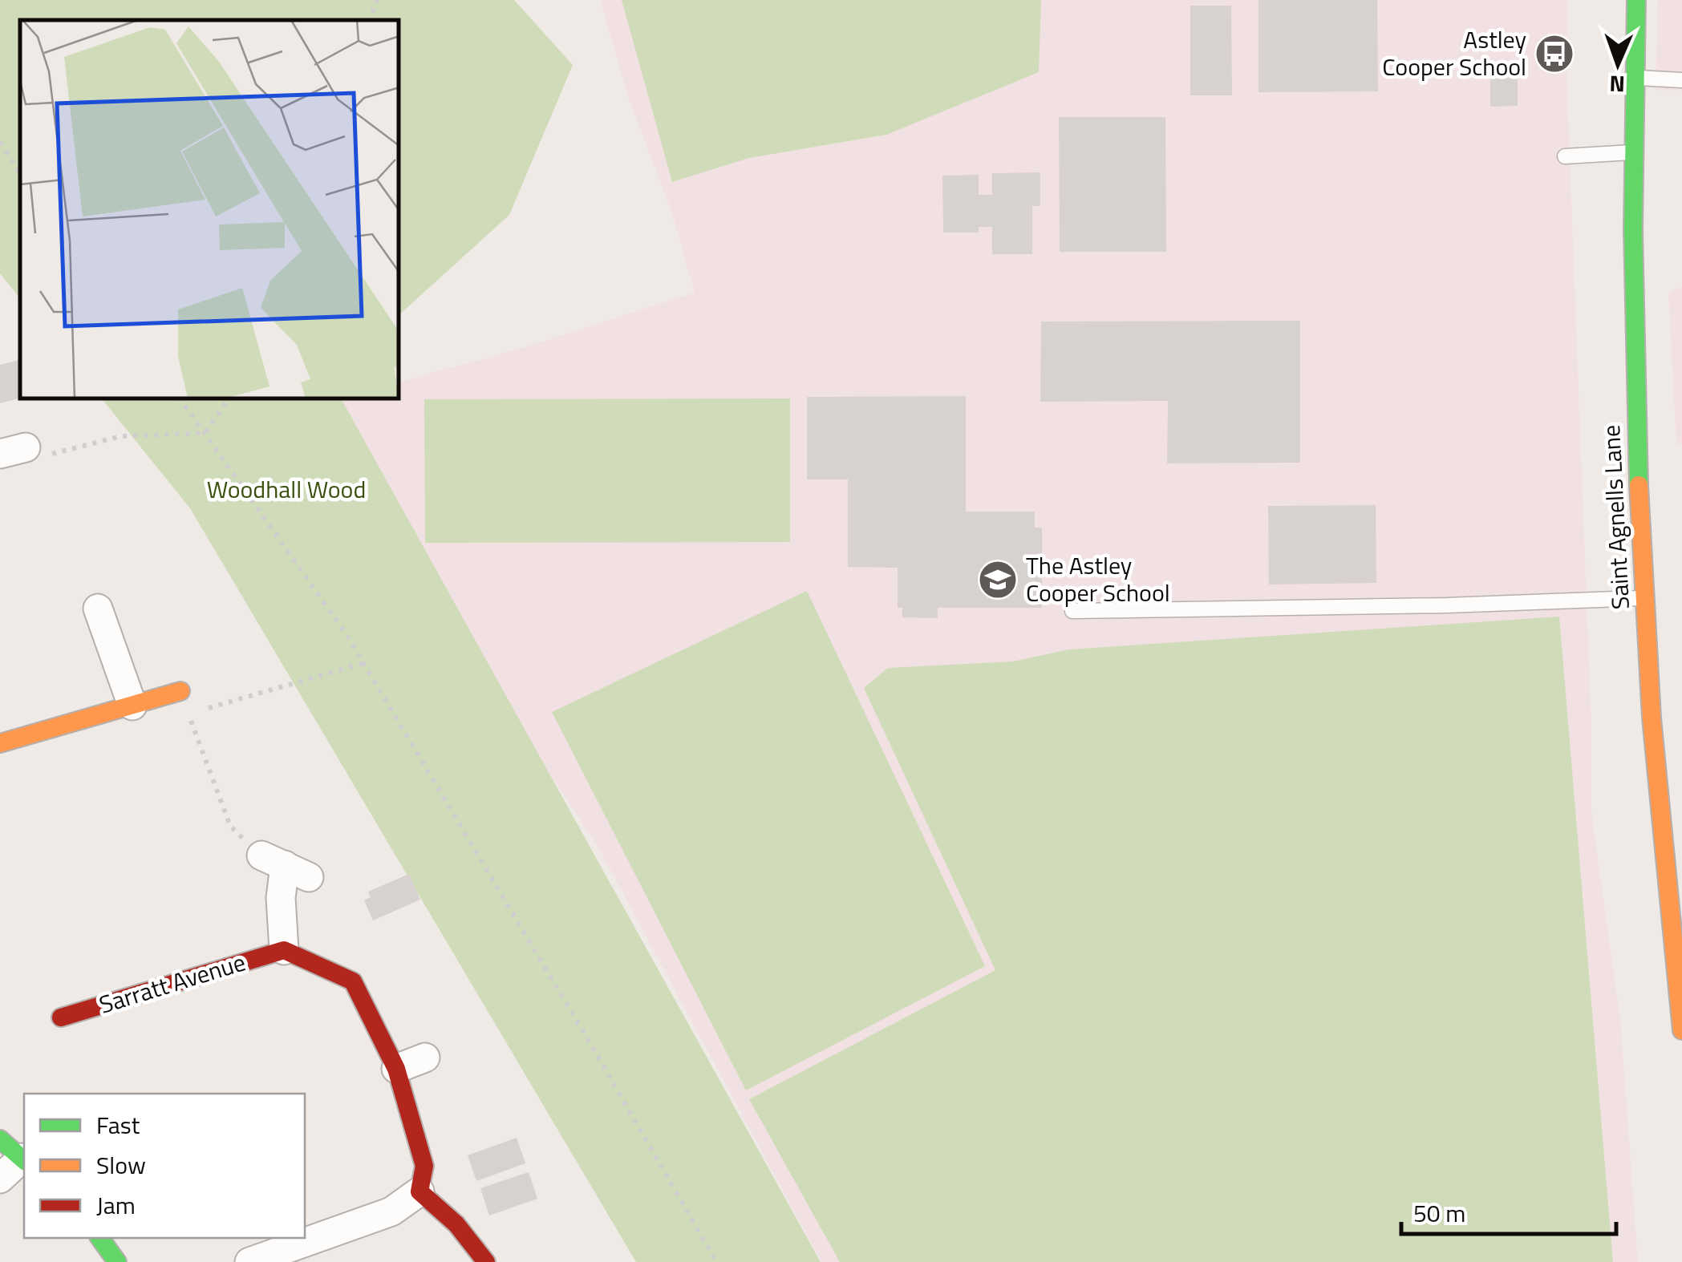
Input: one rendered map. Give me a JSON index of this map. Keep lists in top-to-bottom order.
{
  "streets": {
    "street": ["Saint Agnells Lane", "Sarratt Avenue"]
  },
  "parks": ["Woodhall Wood"],
  "places": {
    "bus stop": ["Astley Cooper School"],
    "school or university": ["The Astley Cooper School"]
  },
  "legend": ["Fast", "Slow", "Jam"],
  "scale_bar": "50 m",
  "north": "bottom"
}
